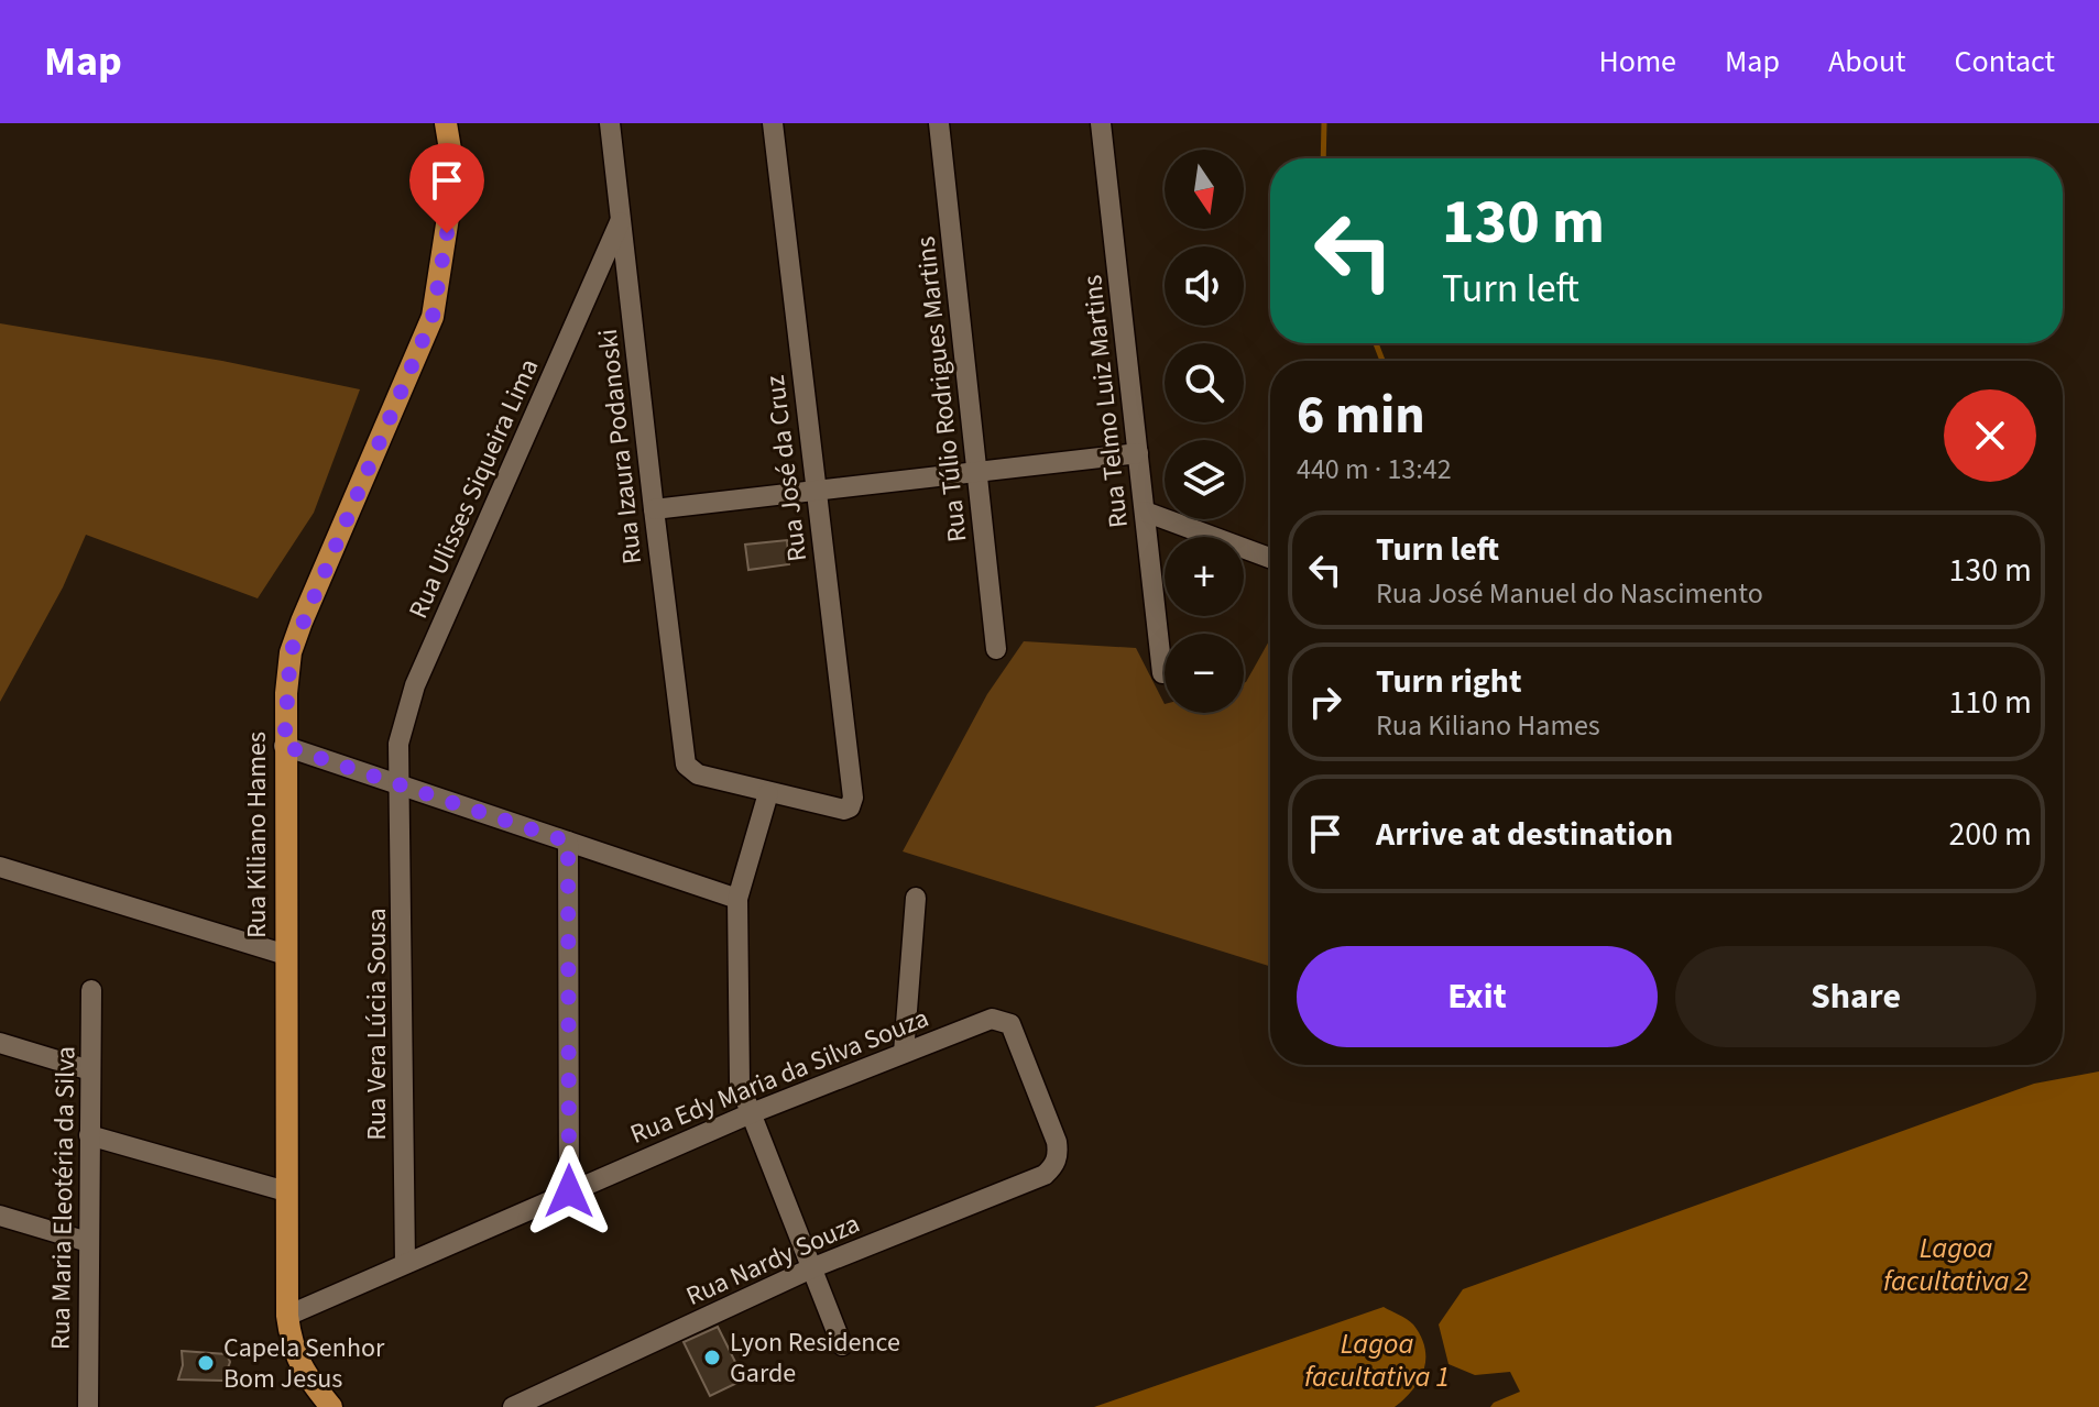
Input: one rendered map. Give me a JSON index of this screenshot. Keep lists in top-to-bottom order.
{
  "streets": {
    "main road": ["Rua Kiliano Hames"],
    "street": [
      "Rua Túlio Rodrigues Martins",
      "Rua Telmo Luiz Martins",
      "Rua Izaura Podanoski",
      "Rua José da Cruz",
      "Rua Ulisses Siqueira Lima",
      "Rua Vera Lúcia Sousa",
      "Rua Edy Maria da Silva Souza",
      "Rua Maria Eleotéria da Silva",
      "Rua Nardy Souza"
    ]
  },
  "crossings": [
    ["Rua Izaura Podanoski", "Rua José da Cruz"],
    ["Rua Izaura Podanoski", "Rua Ulisses Siqueira Lima"],
    ["Rua Ulisses Siqueira Lima", "Rua Vera Lúcia Sousa"],
    ["Rua Kiliano Hames", "Rua Edy Maria da Silva Souza"],
    ["Rua Vera Lúcia Sousa", "Rua Edy Maria da Silva Souza"],
    ["Rua Edy Maria da Silva Souza", "Rua Nardy Souza"]
  ],
  "water": ["Lagoa facultativa 2", "Lagoa facultativa 1"],
  "places": ["Lyon Residence Garde", "Capela Senhor Bom Jesus"],
  "north": "bottom",
  "page": {
    "header": "Map",
    "nav": [
      "Home",
      "Map",
      "About",
      "Contact"
    ],
    "map_buttons": ["+", "−"],
    "turn": ["130 m", "Turn left"],
    "heading": ["6 min", "440 m · 13:42"],
    "list": [
      {
        "name": "Turn left",
        "note": "Rua José Manuel do Nascimento",
        "value": "130 m"
      },
      {
        "name": "Turn right",
        "note": "Rua Kiliano Hames",
        "value": "110 m"
      },
      {
        "name": "Arrive at destination",
        "value": "200 m"
      }
    ],
    "buttons": ["Exit", "Share"]
  }
}
